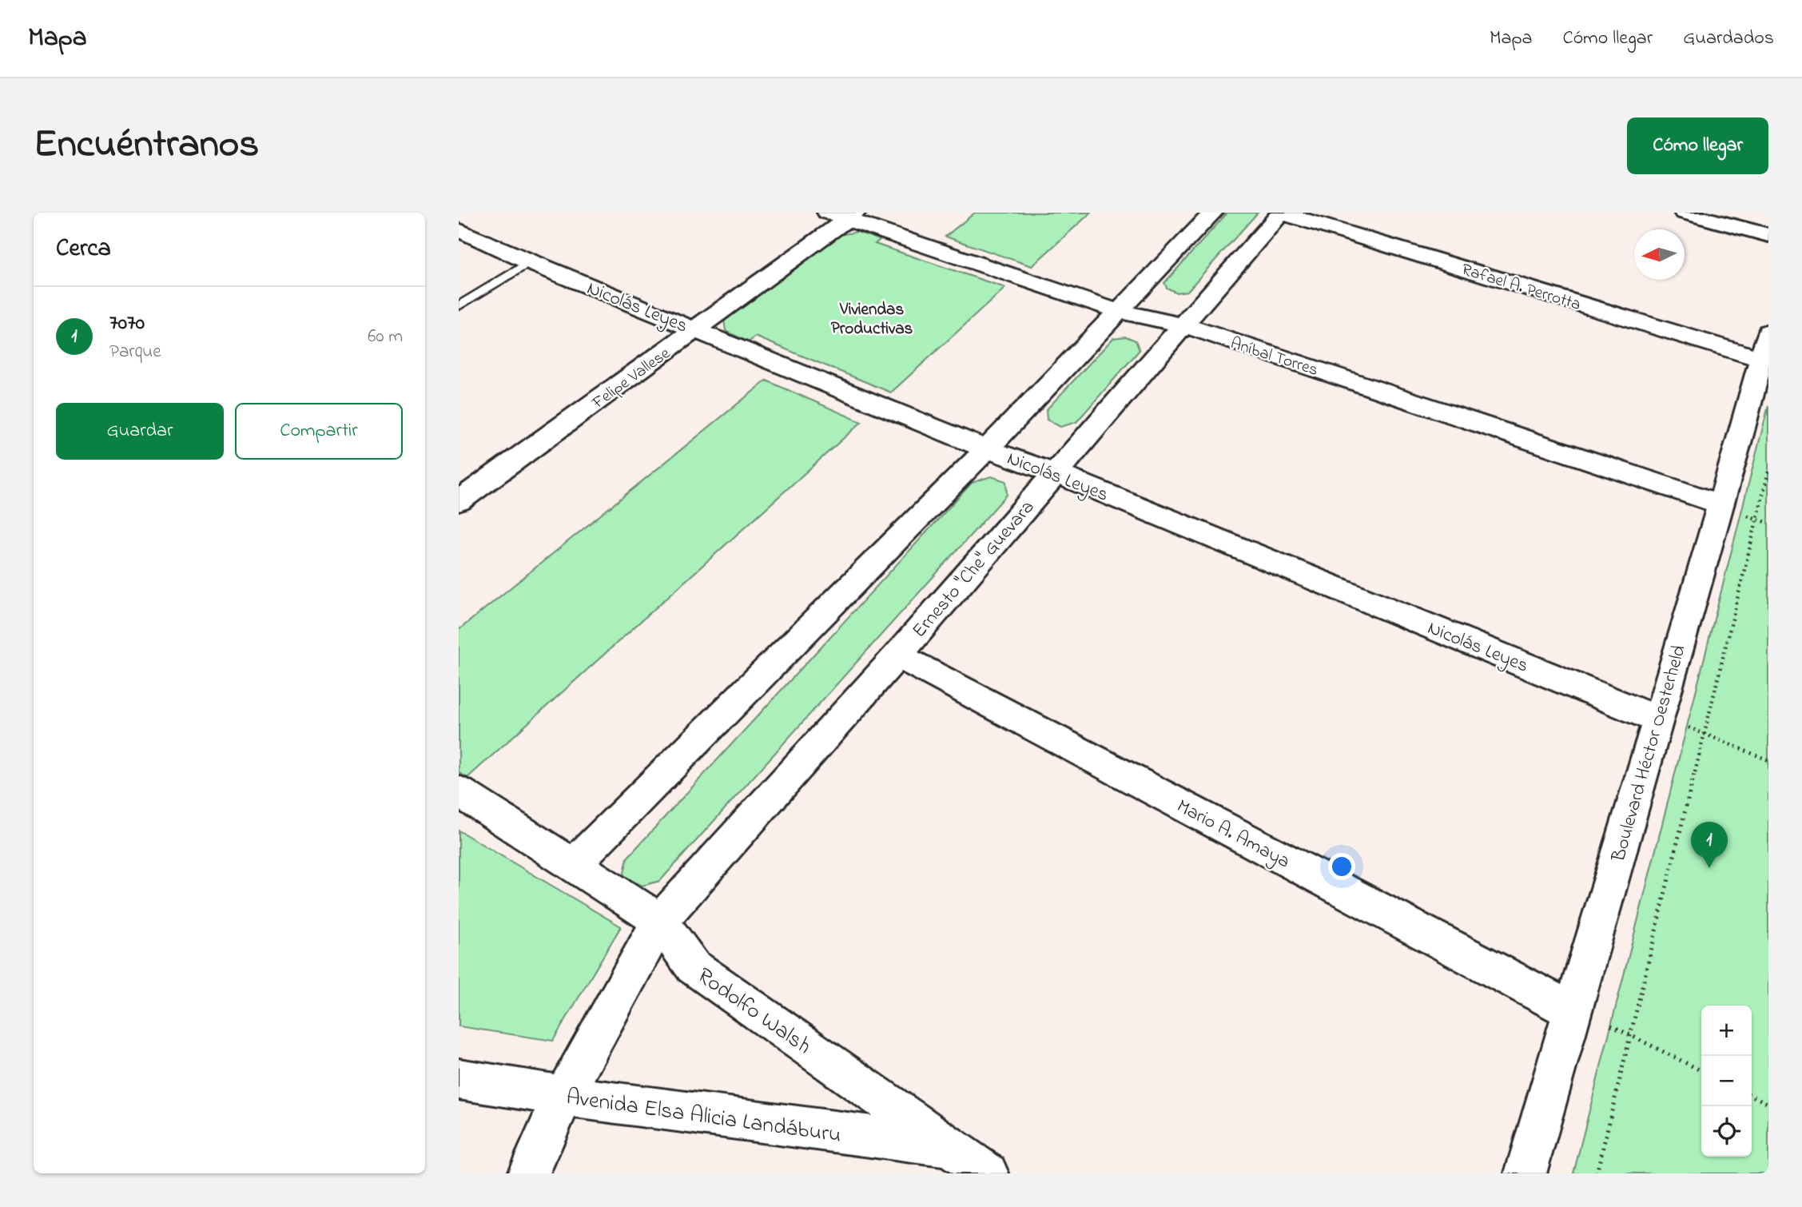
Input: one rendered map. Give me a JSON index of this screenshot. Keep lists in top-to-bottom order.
{
  "streets": {
    "street": [
      "Rafael A. Perrotta",
      "Nicolás Leyes",
      "Aníbal Torres",
      "Felipe Vallese",
      "Ernesto \"Che\" Guevara",
      "Boulevard Héctor Oesterheld",
      "Mario A. Amaya",
      "Rodolfo Walsh",
      "Avenida Elsa Alicia Landáburu"
    ]
  },
  "crossings": [
    ["Rafael A. Perrotta", "Ernesto \"Che\" Guevara"],
    ["Rafael A. Perrotta", "Boulevard Héctor Oesterheld"],
    ["Nicolás Leyes", "Felipe Vallese"],
    ["Nicolás Leyes", "Ernesto \"Che\" Guevara"],
    ["Nicolás Leyes", "Boulevard Héctor Oesterheld"],
    ["Aníbal Torres", "Felipe Vallese"],
    ["Aníbal Torres", "Ernesto \"Che\" Guevara"],
    ["Aníbal Torres", "Boulevard Héctor Oesterheld"],
    ["Ernesto \"Che\" Guevara", "Mario A. Amaya"],
    ["Ernesto \"Che\" Guevara", "Rodolfo Walsh"],
    ["Ernesto \"Che\" Guevara", "Avenida Elsa Alicia Landáburu"],
    ["Boulevard Héctor Oesterheld", "Mario A. Amaya"],
    ["Rodolfo Walsh", "Avenida Elsa Alicia Landáburu"]
  ],
  "districts": ["Viviendas Productivas"],
  "north": "left",
  "page": {
    "header": "Mapa",
    "nav": ["Mapa", "Cómo llegar", "Guardados"],
    "title": "Encuéntranos",
    "buttons": [
      "Cómo llegar",
      ["Guardar", "Compartir"]
    ],
    "heading": "Cerca",
    "list": [
      {
        "mark": "1",
        "name": "7070",
        "note": "Parque",
        "value": "60 m"
      }
    ],
    "pins": "1",
    "map_buttons": ["+", "−"]
  }
}
